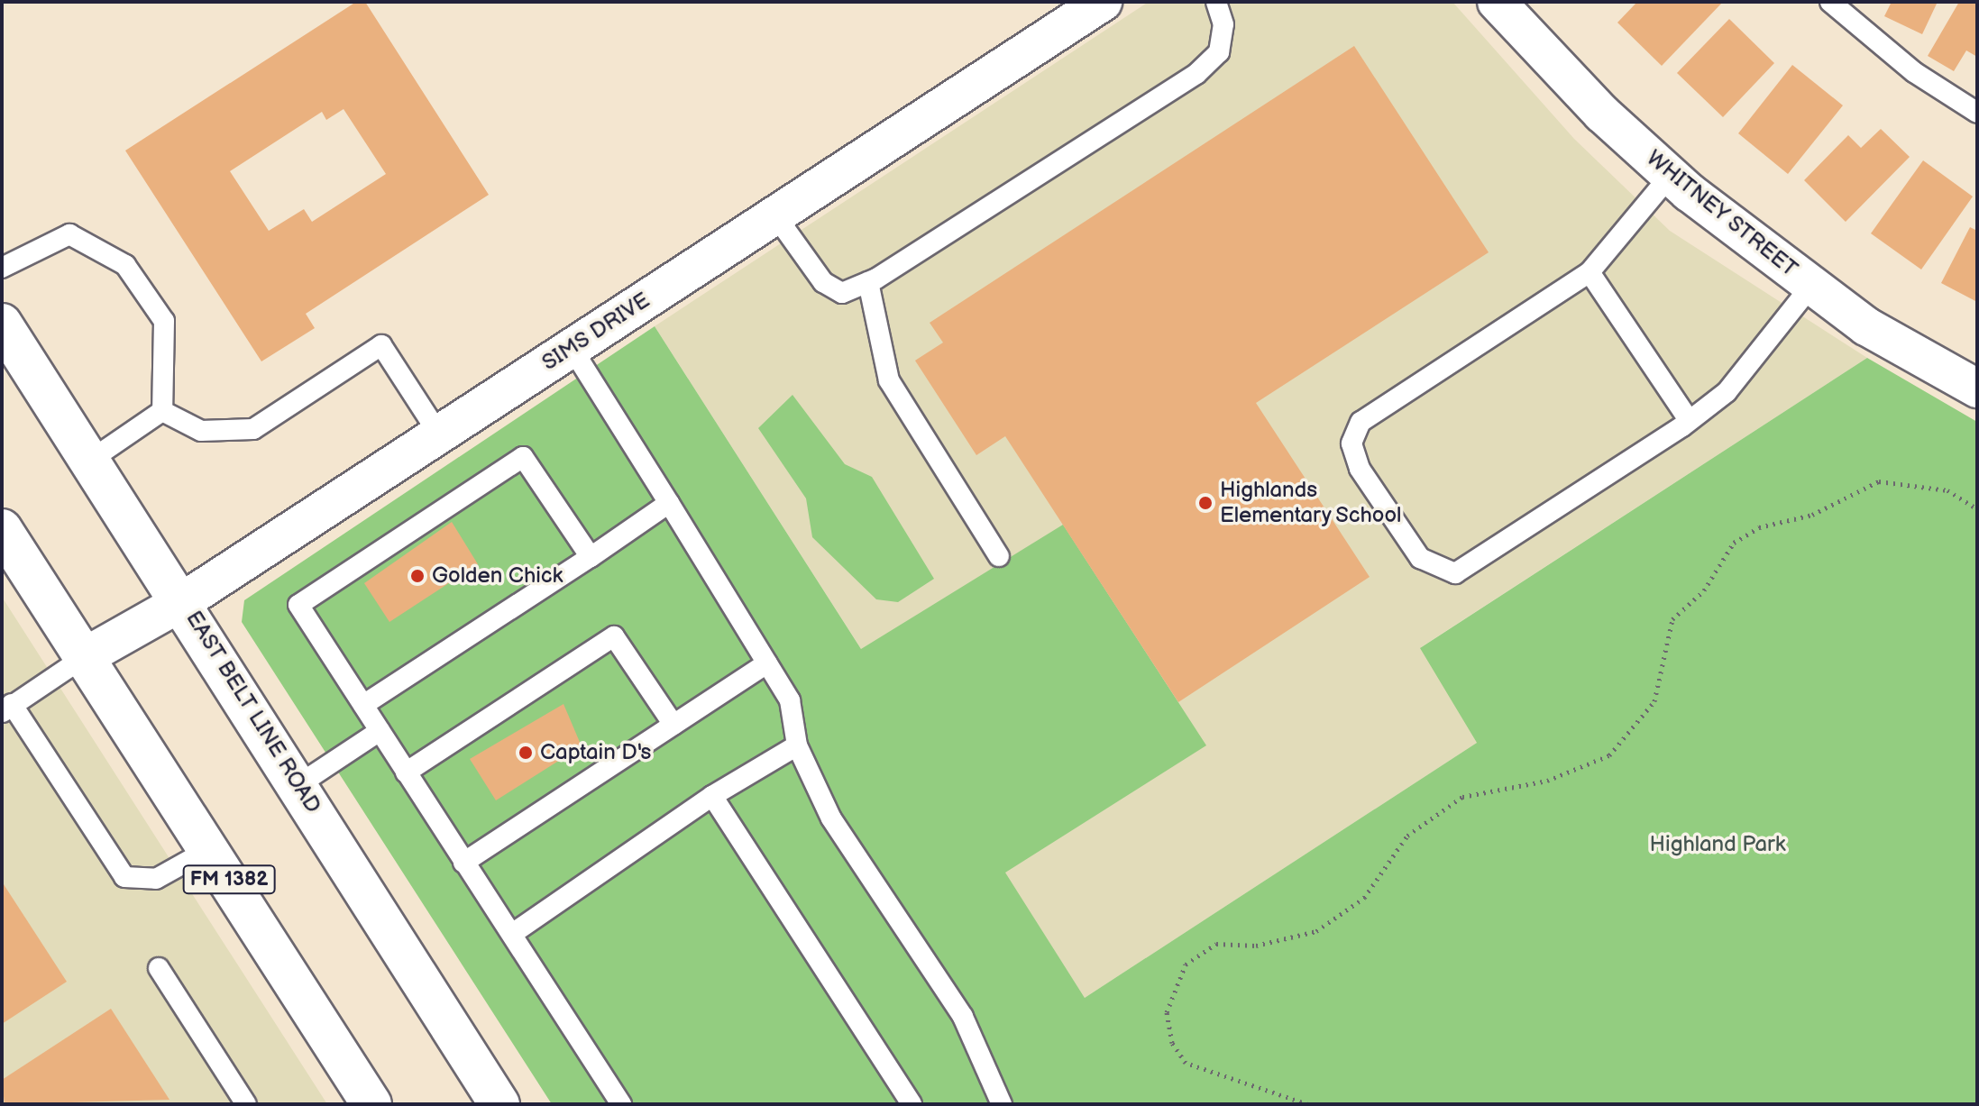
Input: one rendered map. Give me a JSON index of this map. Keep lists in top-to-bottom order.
{
  "streets": {
    "main road": ["EAST BELT LINE ROAD", "FM 1382"],
    "street": ["WHITNEY STREET", "SIMS DRIVE"]
  },
  "crossings": [
    ["SIMS DRIVE", "EAST BELT LINE ROAD"],
    ["SIMS DRIVE", "FM 1382"]
  ],
  "parks": ["Highland Park"],
  "places": ["Highlands Elementary School", "Golden Chick", "Captain D's"]
}
